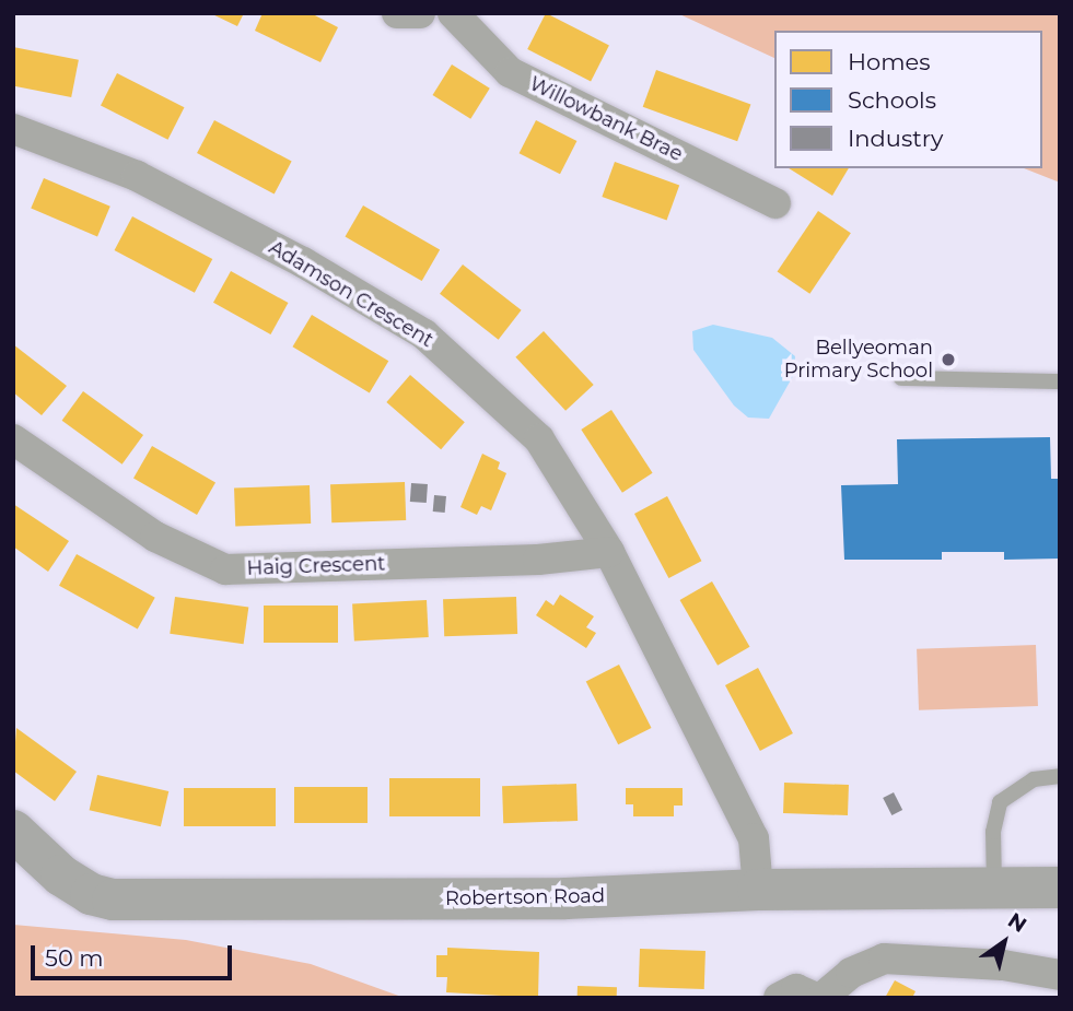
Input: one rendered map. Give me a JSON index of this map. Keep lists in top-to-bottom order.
{
  "streets": {
    "street": [
      "Willowbank Brae",
      "Adamson Crescent",
      "Haig Crescent",
      "Robertson Road"
    ]
  },
  "crossings": [
    ["Adamson Crescent", "Haig Crescent"],
    ["Adamson Crescent", "Robertson Road"]
  ],
  "places": ["Bellyeoman Primary School"],
  "legend": ["Homes", "Schools", "Industry"],
  "scale_bar": "50 m",
  "north": "top right"
}
